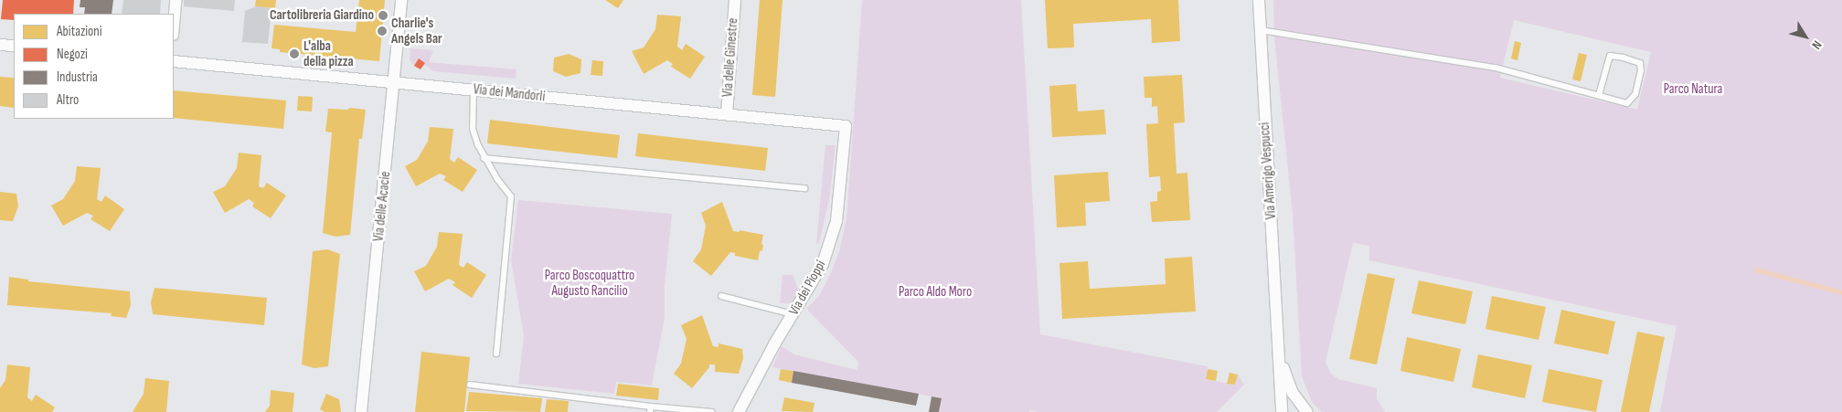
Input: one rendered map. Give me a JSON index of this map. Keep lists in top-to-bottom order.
{
  "streets": {
    "street": [
      "Via delle Ginestre",
      "Via dei Mandorli",
      "Via Amerigo Vespucci",
      "Via delle Acacie",
      "Via dei Pioppi"
    ]
  },
  "crossings": [
    ["Via delle Ginestre", "Via dei Mandorli"],
    ["Via dei Mandorli", "Via delle Acacie"],
    ["Via dei Mandorli", "Via dei Pioppi"]
  ],
  "parks": ["Parco Natura", "Parco Boscoquattro Augusto Rancilio", "Parco Aldo Moro"],
  "places": ["Cartolibreria Giardino", "Charlie's Angels Bar", "L'alba della pizza"],
  "legend": [
    "Abitazioni",
    "Negozi",
    "Industria",
    "Altro"
  ],
  "north": "bottom right"
}
